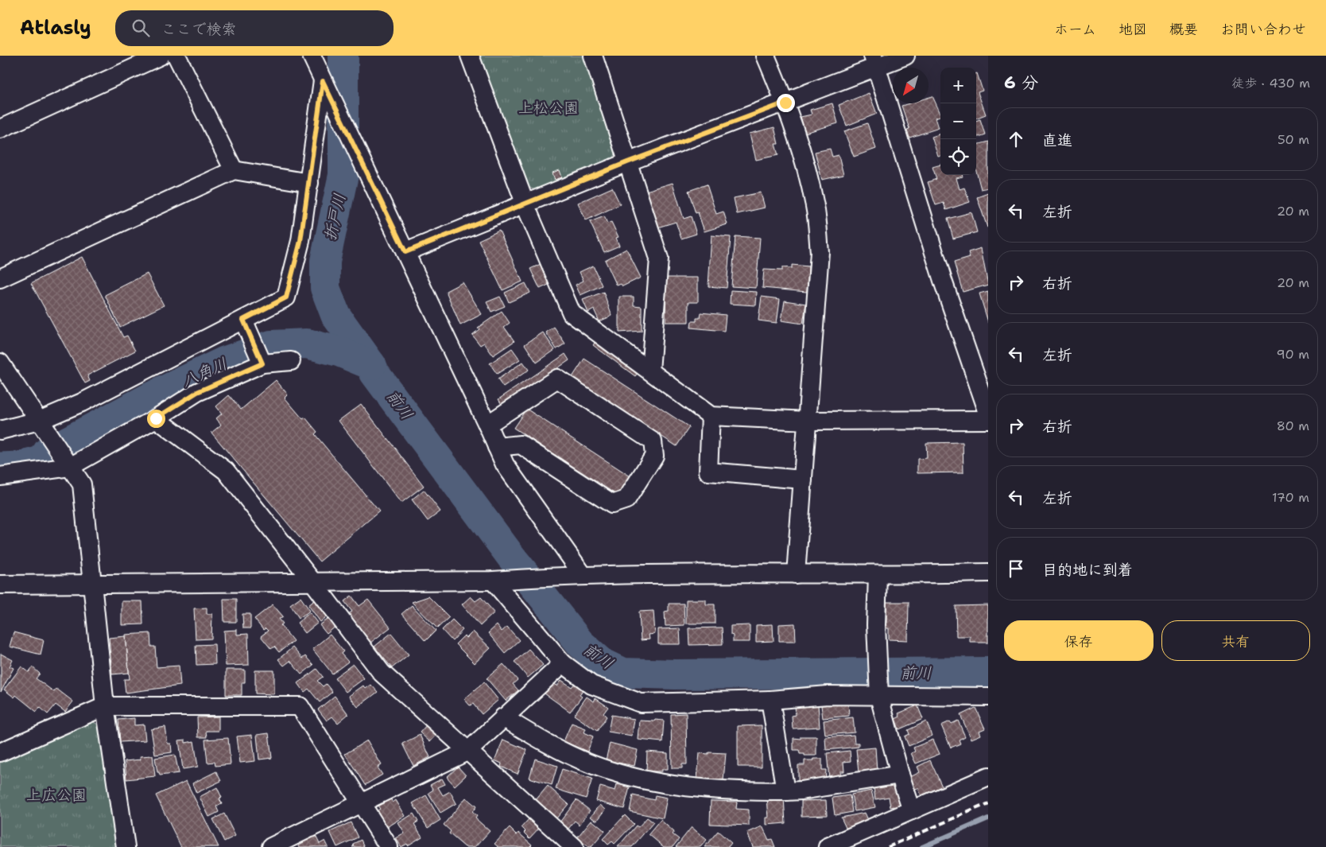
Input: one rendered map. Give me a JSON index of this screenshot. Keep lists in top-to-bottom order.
{
  "water": ["折戸川", "八角川", "前川"],
  "parks": ["上松公園", "上広公園"],
  "north": "bottom left",
  "page": {
    "header": "Atlasly",
    "search": "ここで検索",
    "nav": [
      "ホーム",
      "地図",
      "概要",
      "お問い合わせ"
    ],
    "heading": ["6 分", "徒歩 · 430 m"],
    "map_buttons": ["+", "−"],
    "list": [
      ["直進", "50 m"],
      ["左折", "20 m"],
      ["右折", "20 m"],
      ["左折", "90 m"],
      ["右折", "80 m"],
      ["左折", "170 m"],
      "目的地に到着"
    ],
    "buttons": ["保存", "共有"]
  }
}
